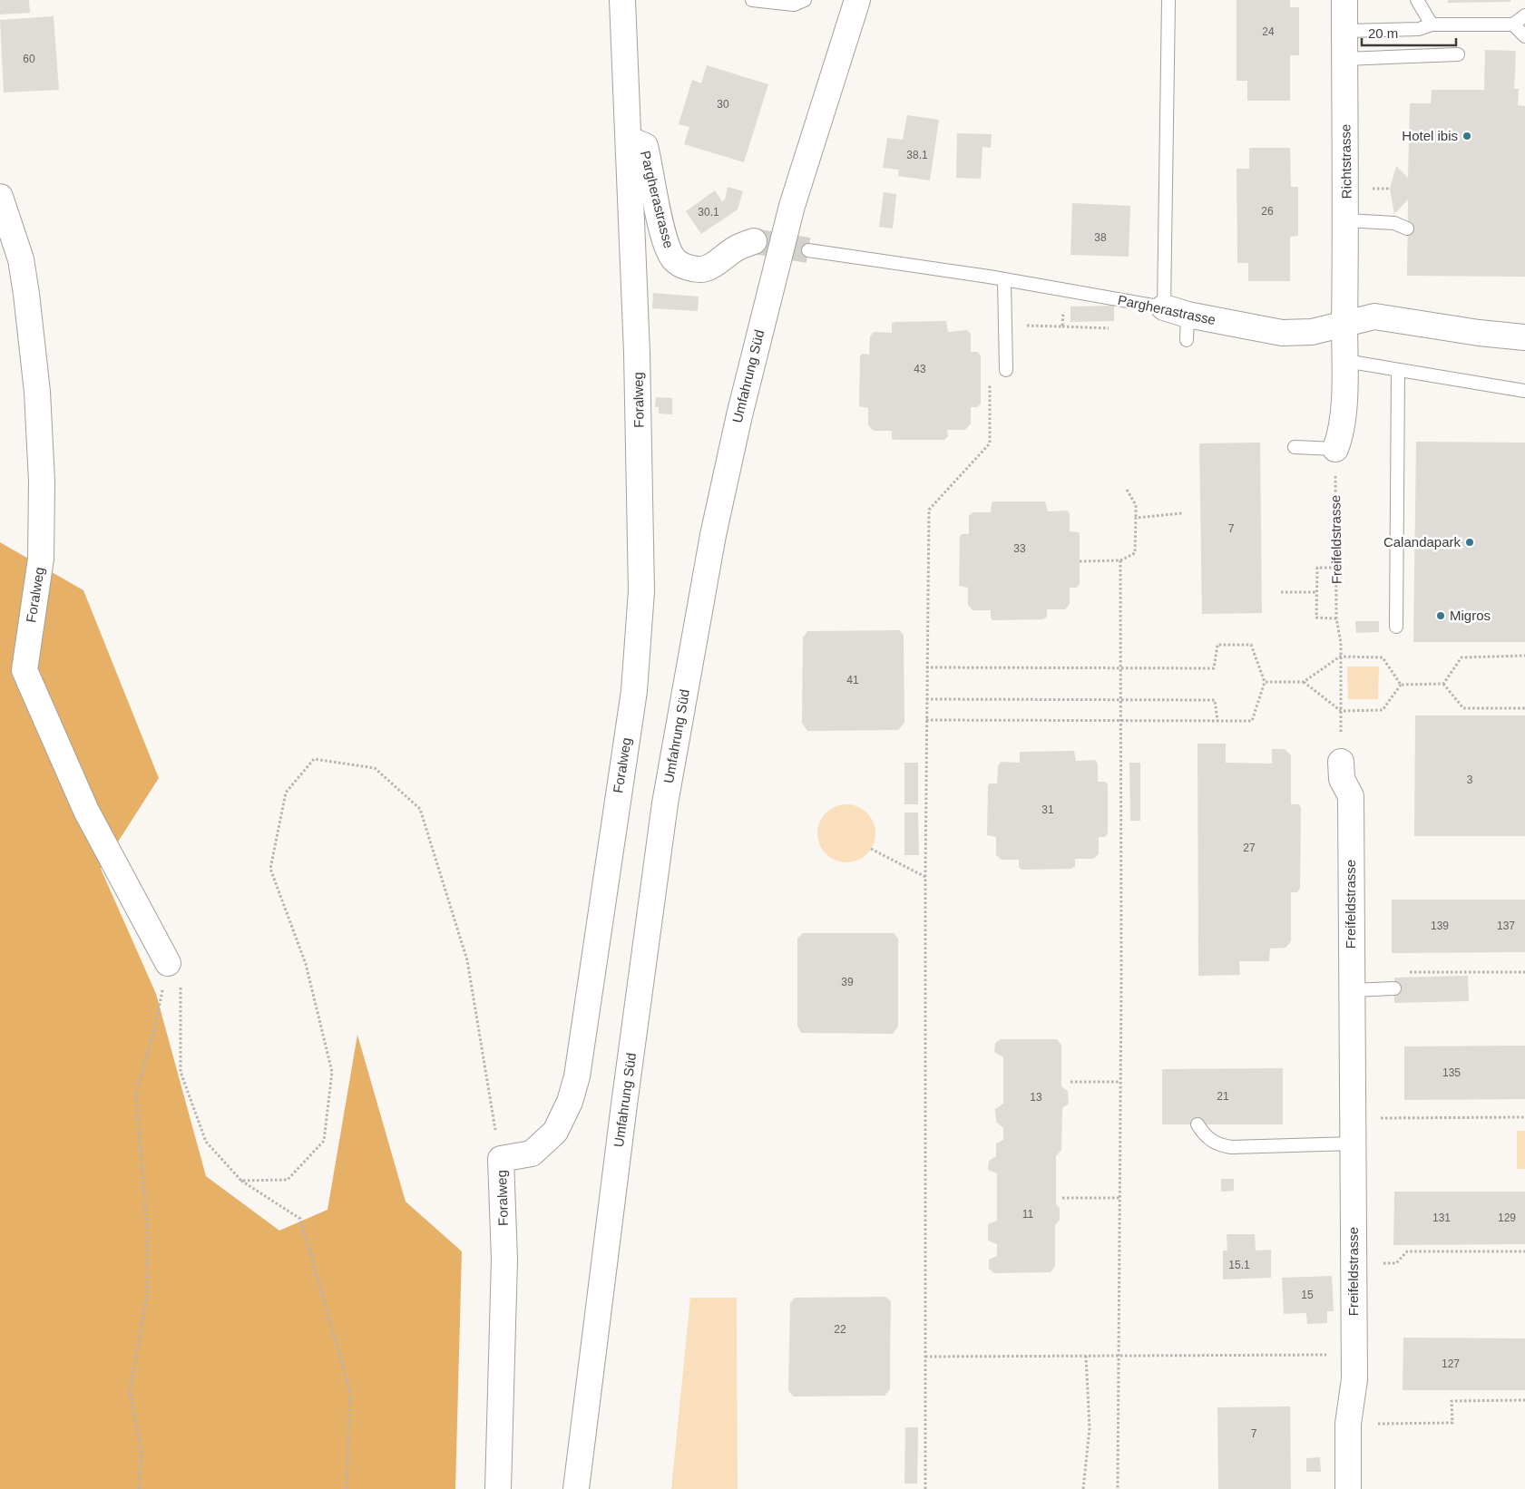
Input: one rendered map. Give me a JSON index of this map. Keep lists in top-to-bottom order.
{
  "streets": {
    "street": [
      "Richtstrasse",
      "Pargherastrasse",
      "Umfahrung Süd",
      "Foralweg",
      "Freifeldstrasse"
    ]
  },
  "crossings": [
    ["Richtstrasse", "Pargherastrasse"],
    ["Pargherastrasse", "Foralweg"]
  ],
  "places": ["Hotel ibis", "Calandapark", "Migros"],
  "house_numbers": [
    "24",
    "60",
    "30",
    "38.1",
    "26",
    "30.1",
    "38",
    "43",
    "7",
    "33",
    "41",
    "3",
    "31",
    "27",
    "139",
    "137",
    "39",
    "135",
    "21",
    "13",
    "11",
    "131",
    "129",
    "15.1",
    "15",
    "22",
    "127",
    "7"
  ],
  "scale_bar": "20 m"
}
